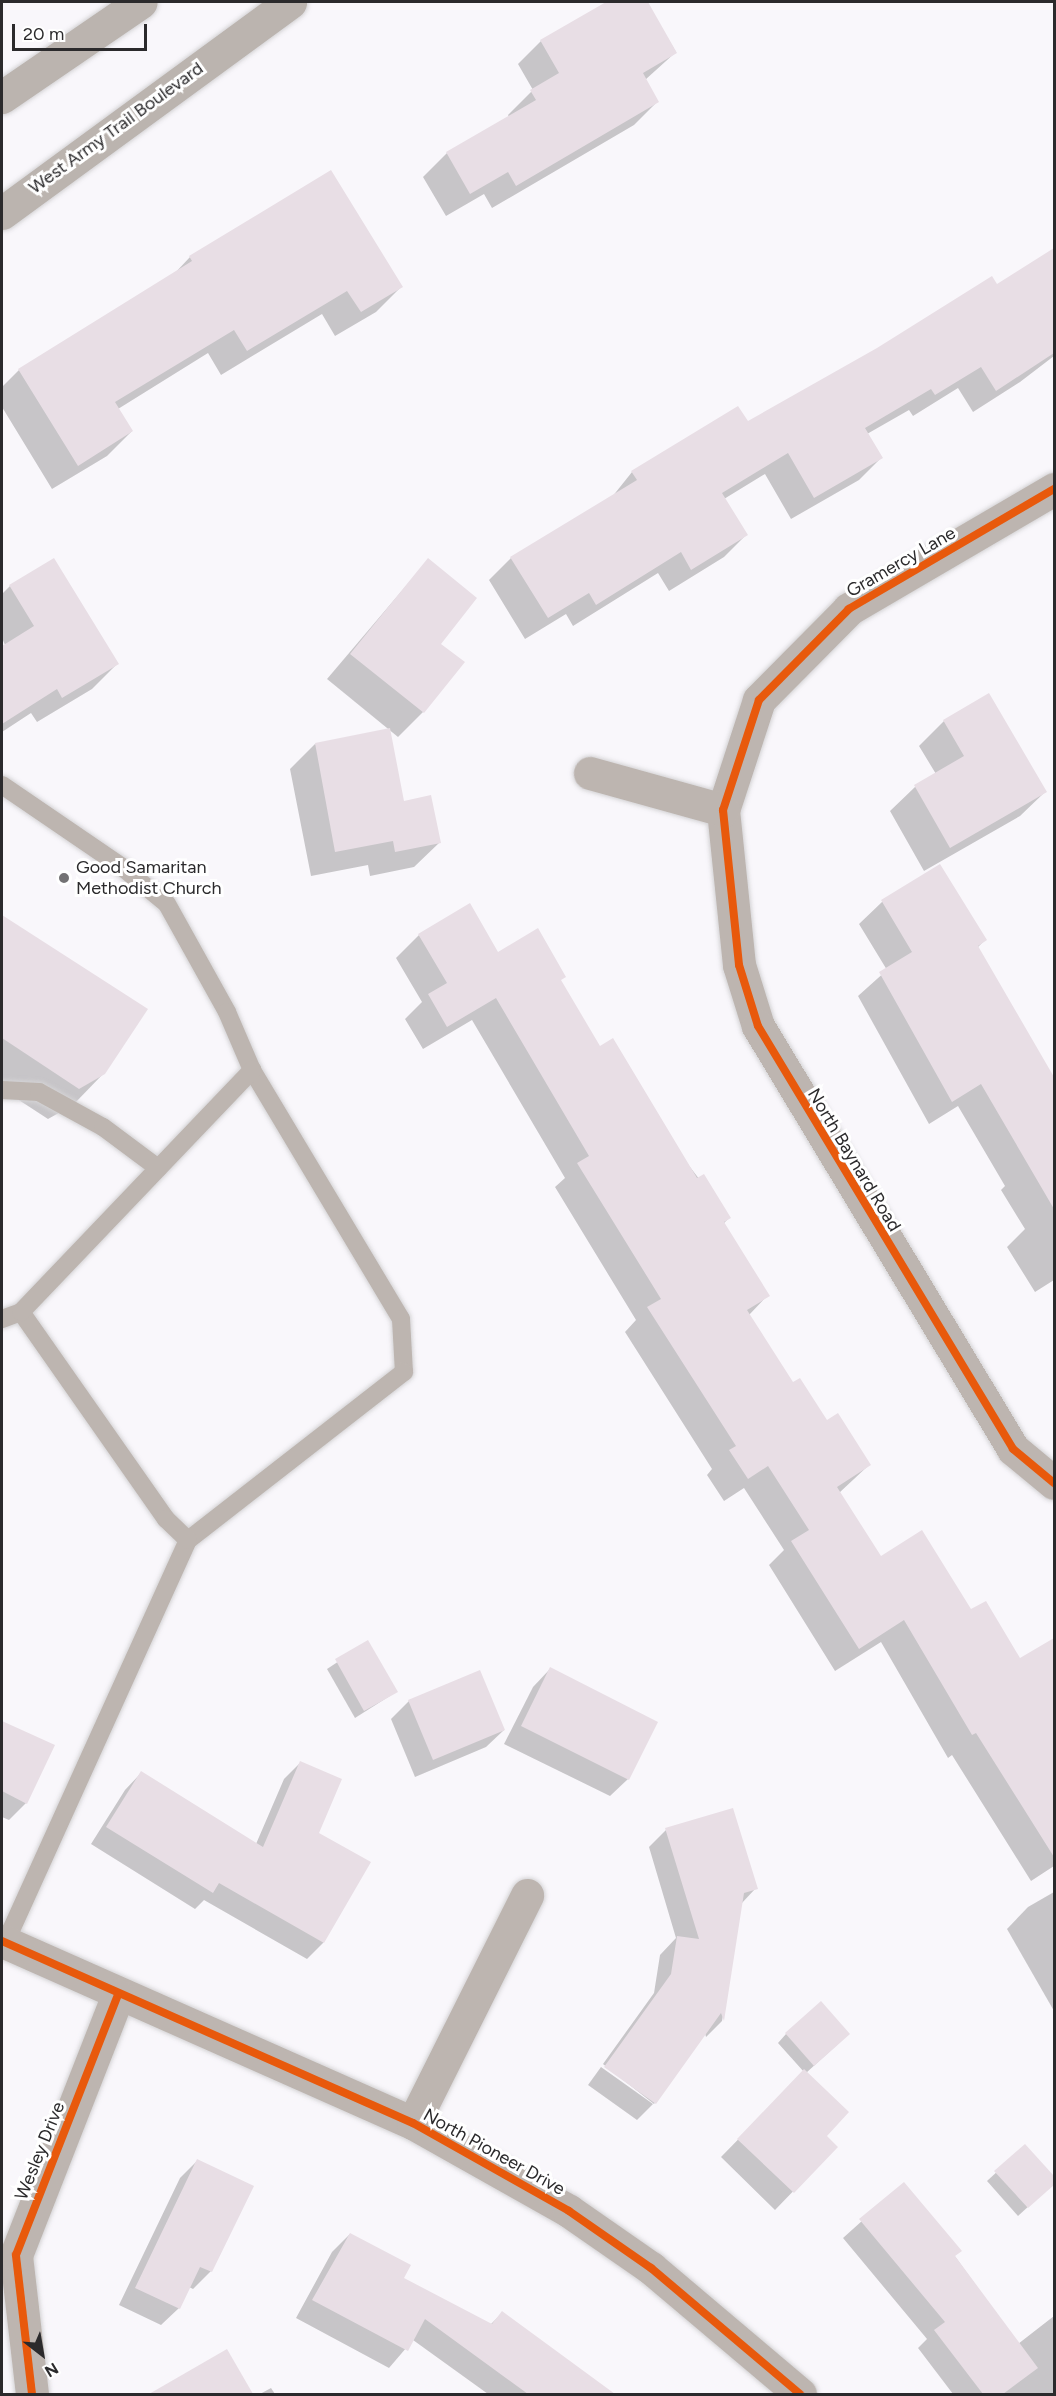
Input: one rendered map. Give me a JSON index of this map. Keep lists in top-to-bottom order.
{
  "streets": {
    "main road": ["West Army Trail Boulevard"],
    "street": [
      "Gramercy Lane",
      "North Baynard Road",
      "Wesley Drive",
      "North Pioneer Drive"
    ]
  },
  "crossings": [
    ["Gramercy Lane", "North Baynard Road"],
    ["Wesley Drive", "North Pioneer Drive"]
  ],
  "places": ["Good Samaritan Methodist Church"],
  "scale_bar": "20 m",
  "north": "bottom right"
}
